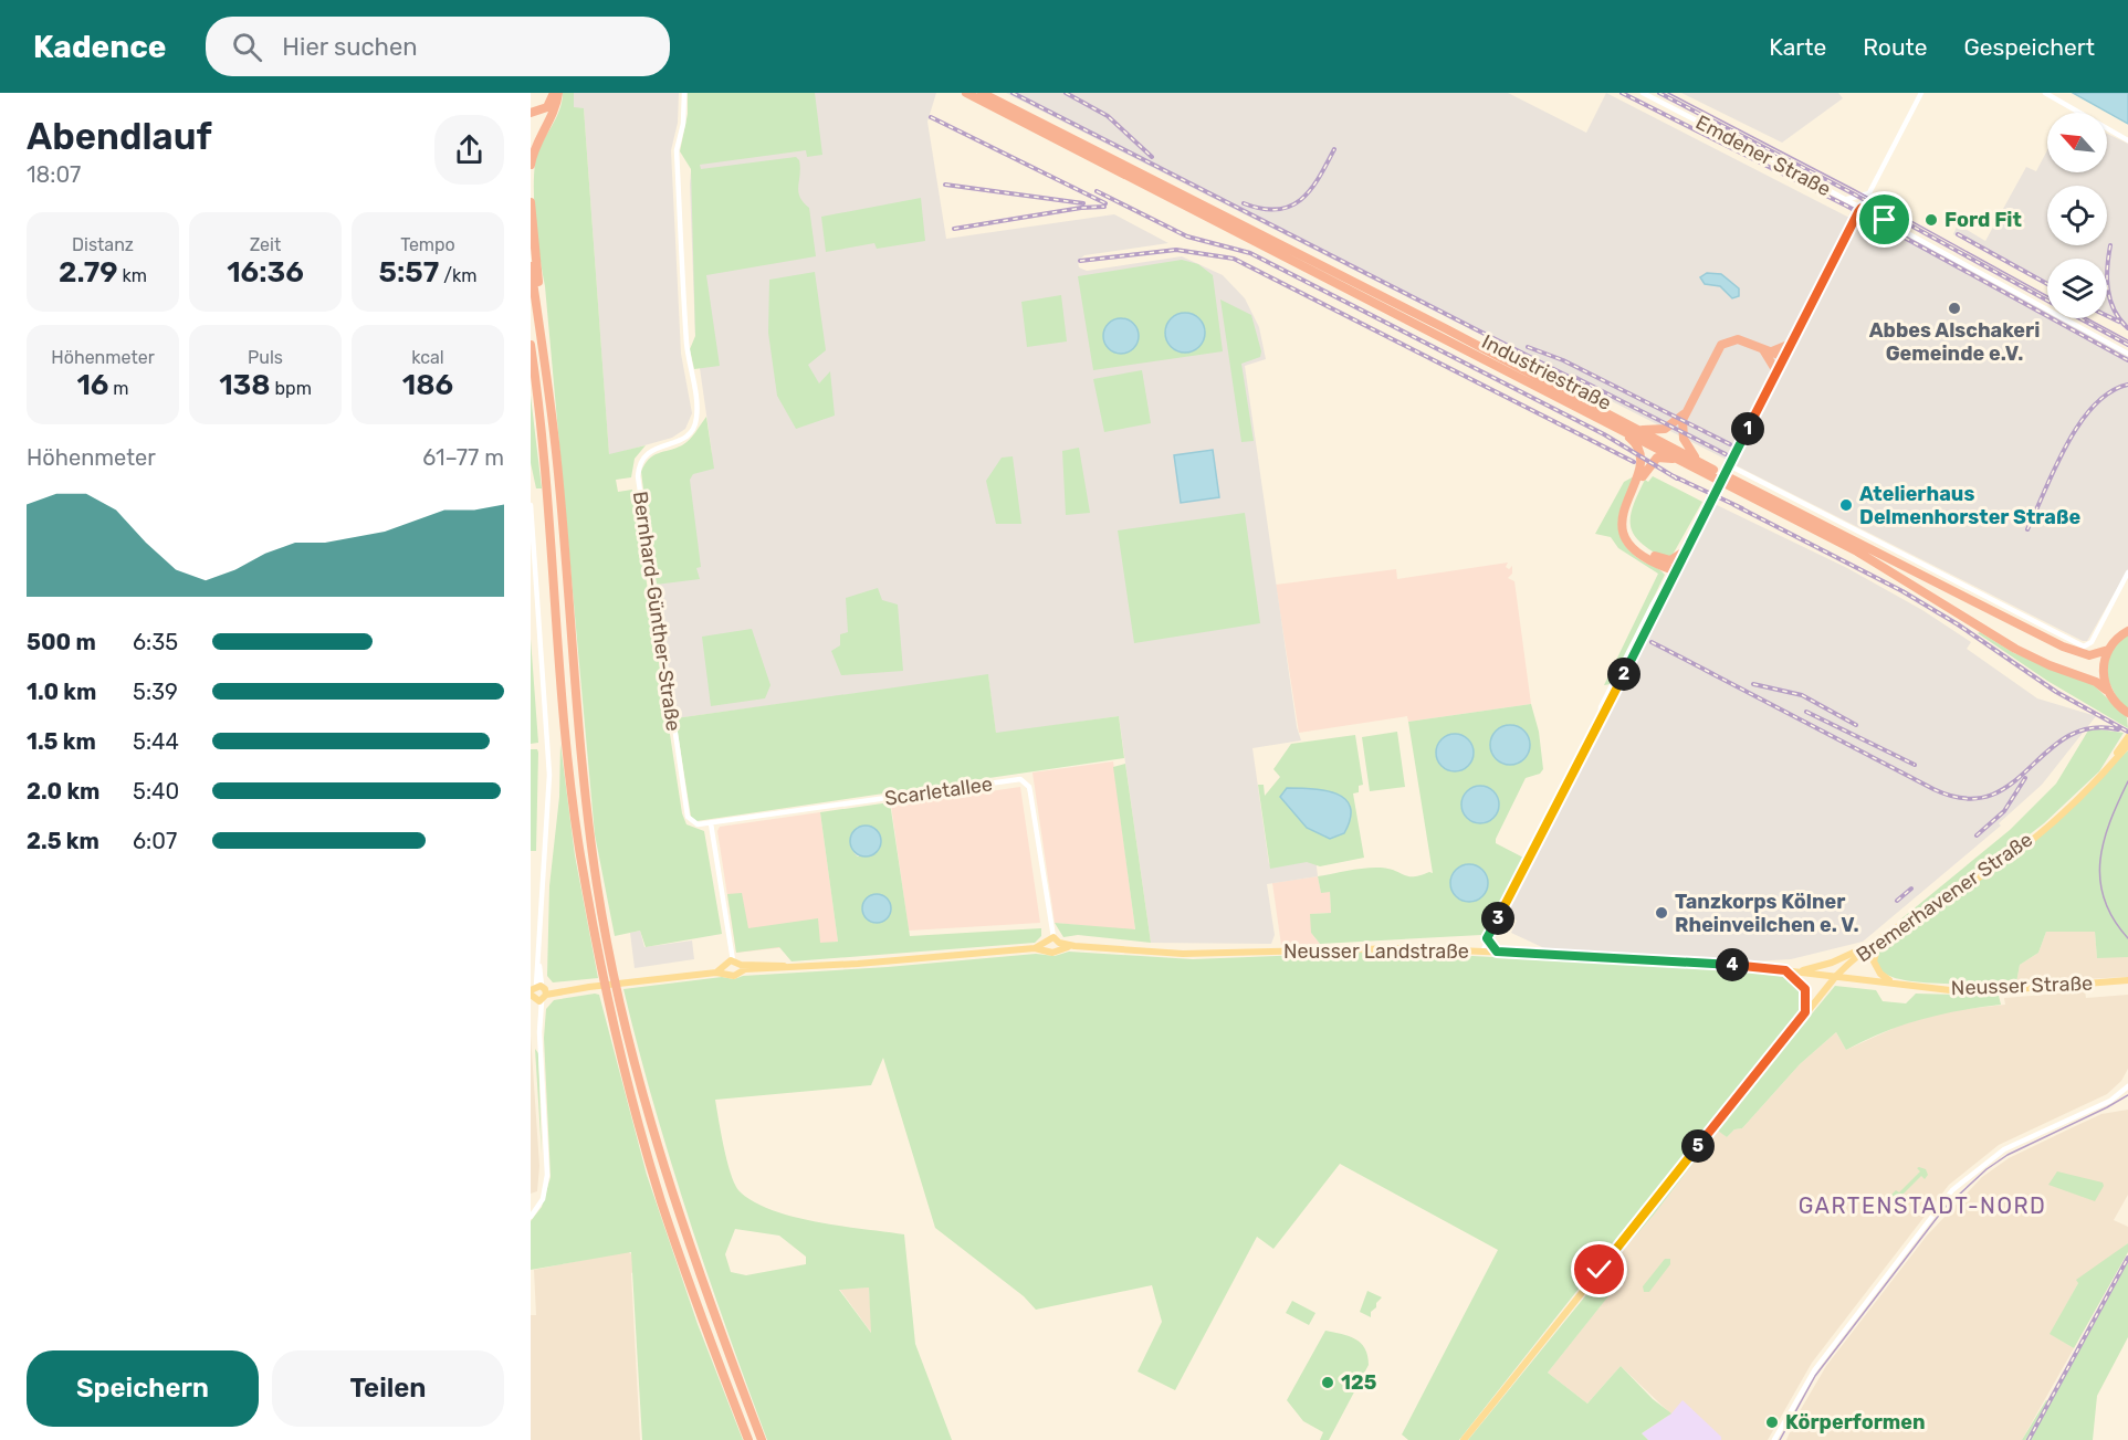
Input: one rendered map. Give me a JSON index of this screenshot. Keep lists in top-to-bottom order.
{
  "streets": {
    "highway": ["Industriestraße"],
    "main road": ["Bremerhavener Straße", "Neusser Landstraße", "Neusser Straße"],
    "street": ["Emdener Straße", "Bernhard-Günther-Straße", "Scarletallee"]
  },
  "crossings": [
    ["Bernhard-Günther-Straße", "Scarletallee"],
    ["Scarletallee", "Neusser Landstraße"],
    ["Bremerhavener Straße", "Neusser Landstraße"],
    ["Bremerhavener Straße", "Neusser Straße"],
    ["Neusser Landstraße", "Neusser Straße"]
  ],
  "districts": ["GARTENSTADT-NORD"],
  "places": [
    "Ford Fit",
    "Abbes Alschakeri Gemeinde e.V.",
    "Atelierhaus Delmenhorster Straße",
    "Tanzkorps Kölner Rheinveilchen e. V.",
    "125",
    "Körperformen"
  ],
  "north": "top left",
  "page": {
    "header": "Kadence",
    "search": "Hier suchen",
    "nav": ["Karte", "Route", "Gespeichert"],
    "heading": ["Abendlauf", "18:07"],
    "stats": [
      ["Distanz", "2.79 km"],
      ["Zeit", "16:36"],
      ["Tempo", "5:57 /km"],
      ["Höhenmeter", "16 m"],
      ["Puls", "138 bpm"],
      ["kcal", "186"]
    ],
    "pins": [
      "1",
      "2",
      "3",
      "4",
      "5"
    ],
    "chart": ["Höhenmeter", "61–77 m"],
    "list": [
      {
        "name": "500 m",
        "note": "6:35"
      },
      {
        "name": "1.0 km",
        "note": "5:39"
      },
      {
        "name": "1.5 km",
        "note": "5:44"
      },
      {
        "name": "2.0 km",
        "note": "5:40"
      },
      {
        "name": "2.5 km",
        "note": "6:07"
      }
    ],
    "buttons": ["Speichern", "Teilen"]
  }
}
